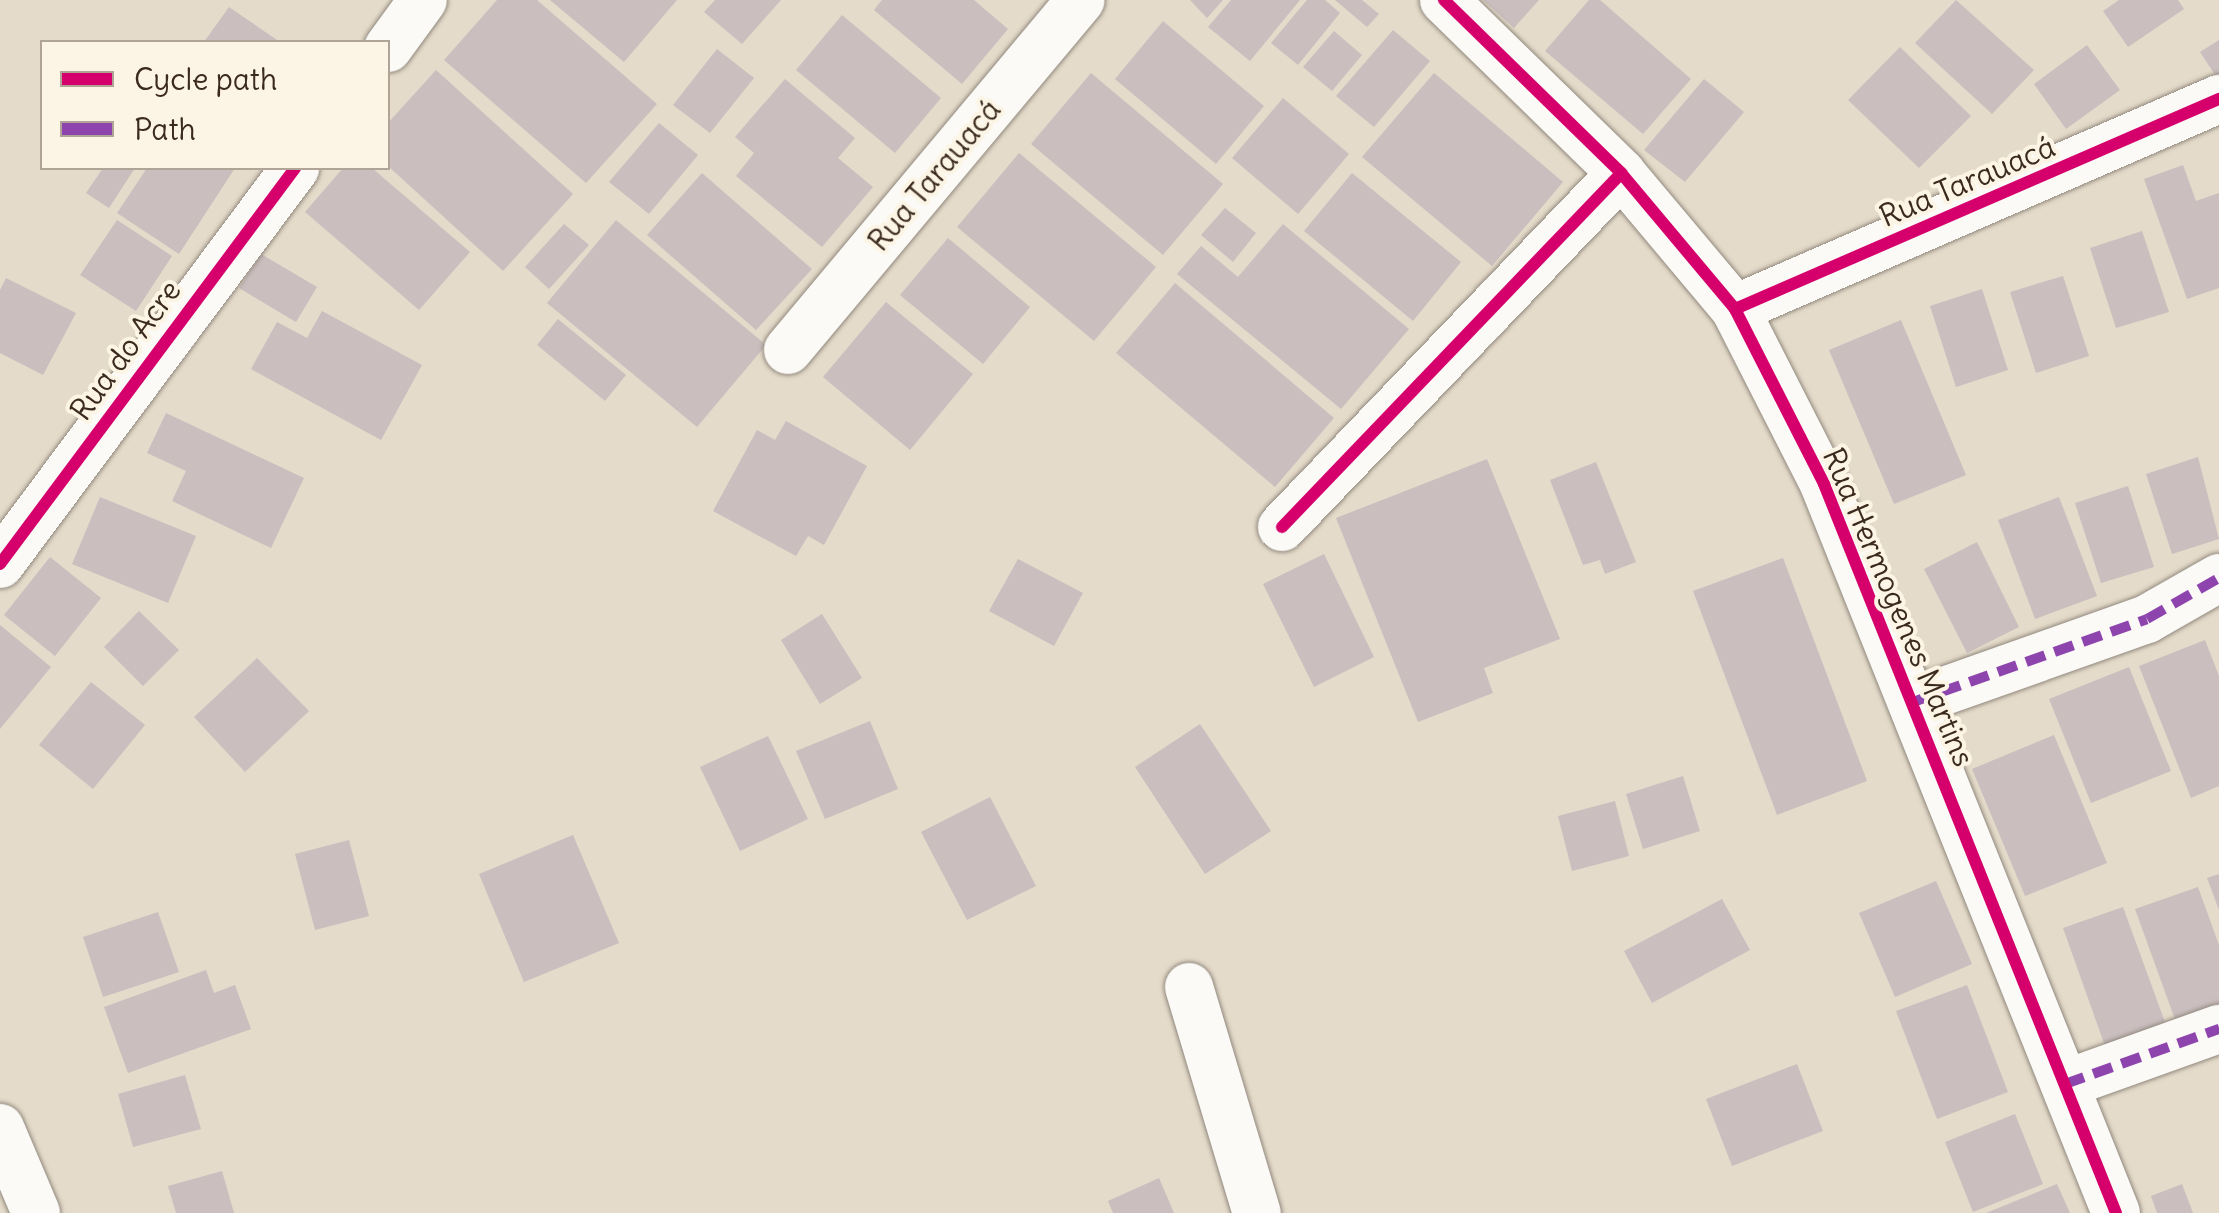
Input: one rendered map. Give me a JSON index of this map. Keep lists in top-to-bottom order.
{
  "streets": {
    "street": ["Rua Tarauacá", "Rua do Acre", "Rua Hermogenes Martins"]
  },
  "crossings": [
    ["Rua Tarauacá", "Rua Hermogenes Martins"]
  ],
  "legend": ["Cycle path", "Path"]
}
